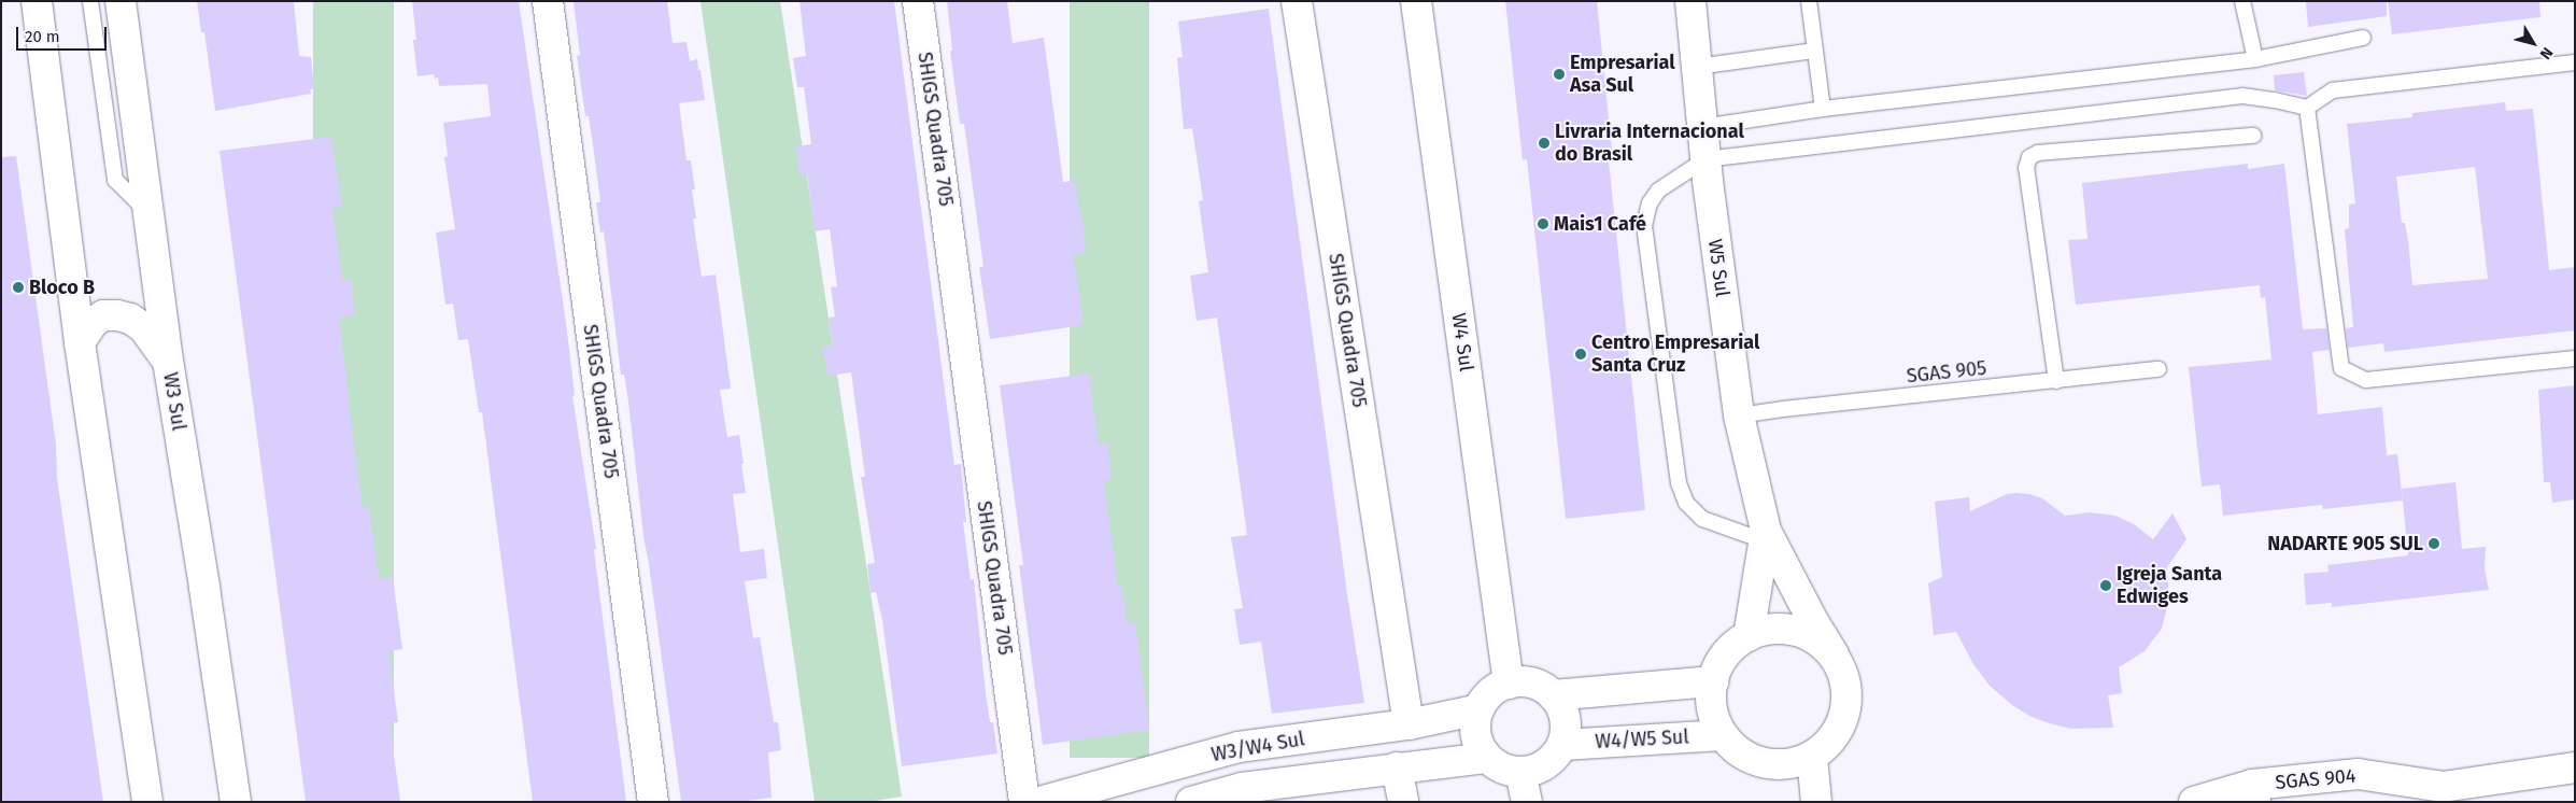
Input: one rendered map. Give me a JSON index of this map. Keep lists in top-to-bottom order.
{
  "streets": {
    "main road": [
      "SHIGS Quadra 705",
      "W5 Sul",
      "W4 Sul",
      "W3 Sul",
      "W4/W5 Sul",
      "W3/W4 Sul",
      "SGAS 904"
    ],
    "lane": ["SGAS 905"]
  },
  "crossings": [
    ["SHIGS Quadra 705", "W3/W4 Sul"],
    ["W5 Sul", "SGAS 905"],
    ["W5 Sul", "W4/W5 Sul"],
    ["W4 Sul", "W4/W5 Sul"],
    ["W4 Sul", "W3/W4 Sul"],
    ["W4/W5 Sul", "W3/W4 Sul"]
  ],
  "places": [
    "Empresarial Asa Sul",
    "Livraria Internacional do Brasil",
    "Mais1 Café",
    "Bloco B",
    "Centro Empresarial Santa Cruz",
    "NADARTE 905 SUL",
    "Igreja Santa Edwiges"
  ],
  "scale_bar": "20 m",
  "north": "bottom right"
}
